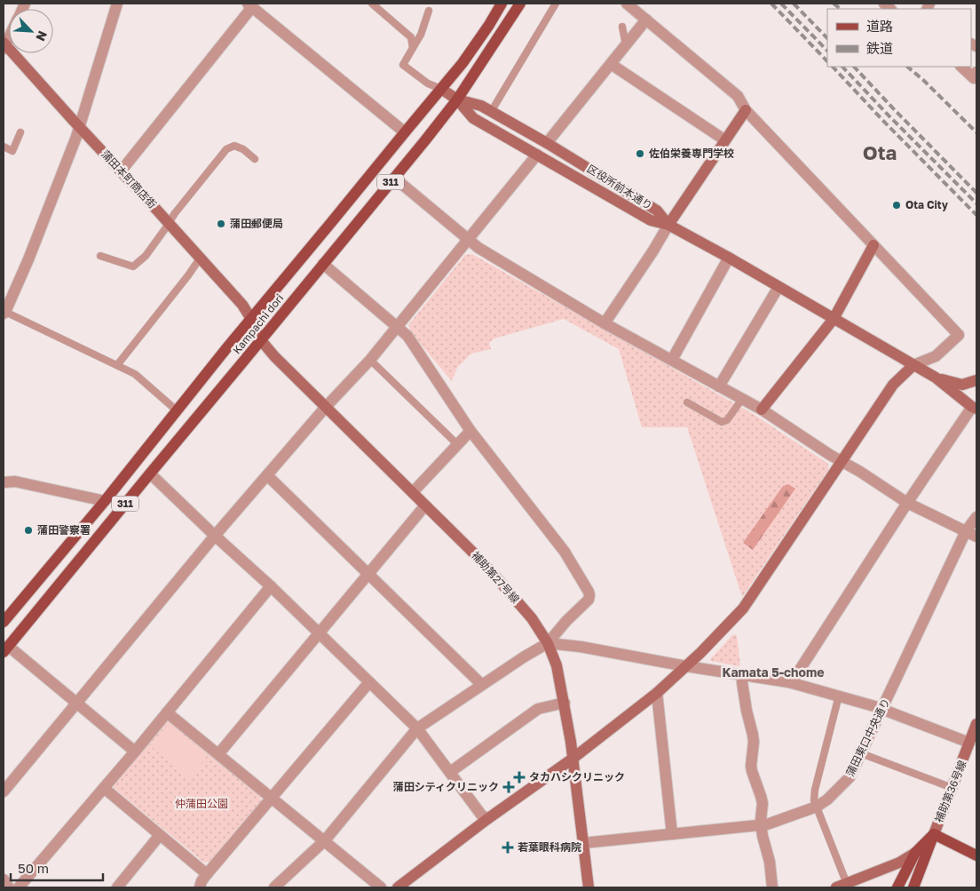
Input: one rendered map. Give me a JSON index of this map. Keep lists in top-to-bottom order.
{
  "streets": {
    "main road": ["311", "Kampachi dori"],
    "street": [
      "蒲田本町商店街",
      "区役所前本通り",
      "補助第27号線",
      "蒲田東口中央通り",
      "補助第36号線"
    ]
  },
  "crossings": [
    ["蒲田本町商店街", "Kampachi dori"],
    ["蒲田本町商店街", "補助第27号線"],
    ["区役所前本通り", "Kampachi dori"],
    ["Kampachi dori", "補助第27号線"],
    ["補助第27号線", "蒲田東口中央通り"]
  ],
  "districts": ["Ota", "Kamata 5-chome"],
  "parks": ["仲蒲田公園"],
  "places": {
    "other": [
      "佐伯栄養専門学校",
      "Ota City",
      "蒲田郵便局",
      "蒲田警察署"
    ],
    "health": ["タカハシクリニック", "蒲田シティクリニック", "若葉眼科病院"]
  },
  "legend": ["道路", "鉄道"],
  "scale_bar": "50 m",
  "north": "bottom right"
}
